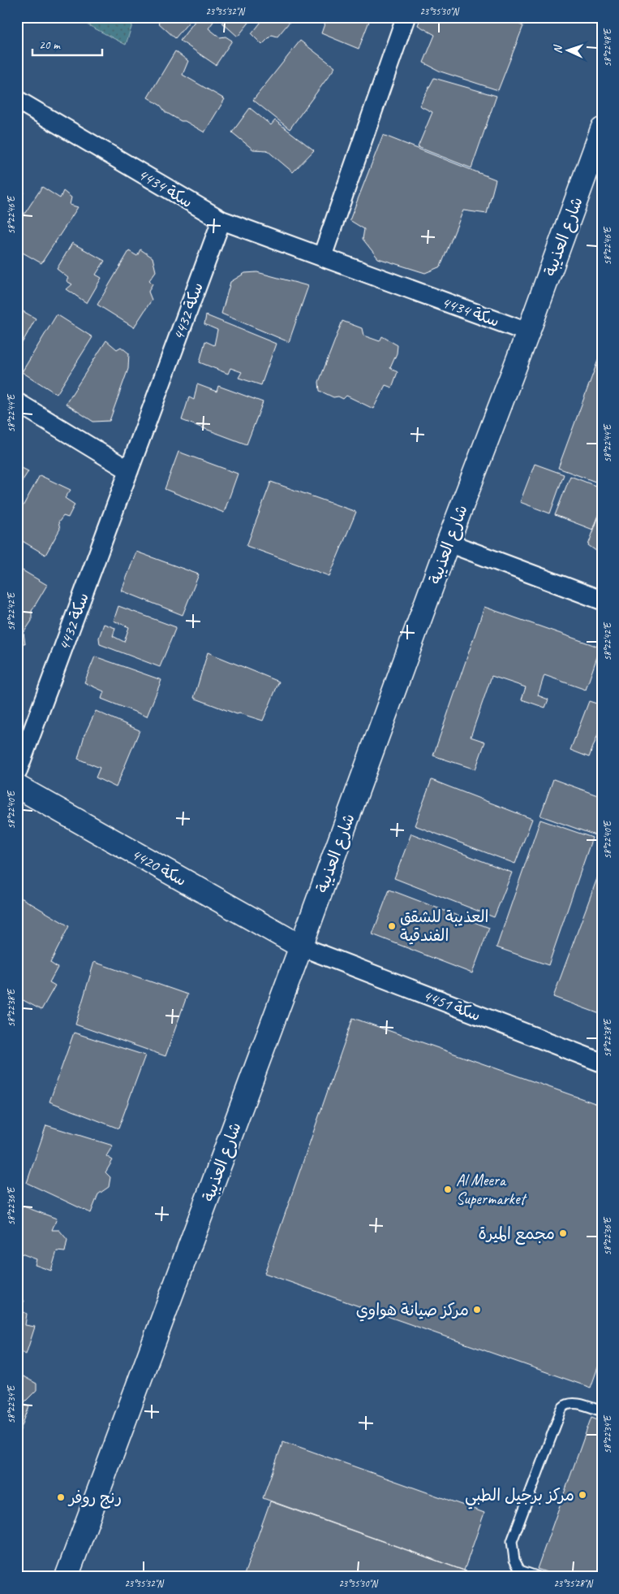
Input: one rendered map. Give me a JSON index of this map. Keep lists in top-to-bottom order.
{
  "streets": {
    "street": [
      "سكة 4434",
      "شارع العذيبة",
      "سكة 4432",
      "سكة 4420",
      "سكة 4451"
    ]
  },
  "crossings": [
    ["سكة 4434", "شارع العذيبة"],
    ["سكة 4434", "سكة 4432"],
    ["شارع العذيبة", "سكة 4420"],
    ["شارع العذيبة", "سكة 4451"],
    ["سكة 4420", "سكة 4451"]
  ],
  "places": [
    "العذيبة للشقق الفندقية",
    "Al Meera Supermarket",
    "مجمع الميرة",
    "مركز صيانة هواوي",
    "مركز برجيل الطبي",
    "رنج روفر"
  ],
  "scale_bar": "20 m",
  "north": "left",
  "coordinates": [
    "23°35'32\"N",
    "23°35'30\"N",
    "58°22'48\"E",
    "58°22'46\"E",
    "58°22'44\"E",
    "58°22'42\"E",
    "58°22'40\"E",
    "58°22'38\"E",
    "58°22'36\"E",
    "58°22'34\"E",
    "23°35'28\"N"
  ]
}
